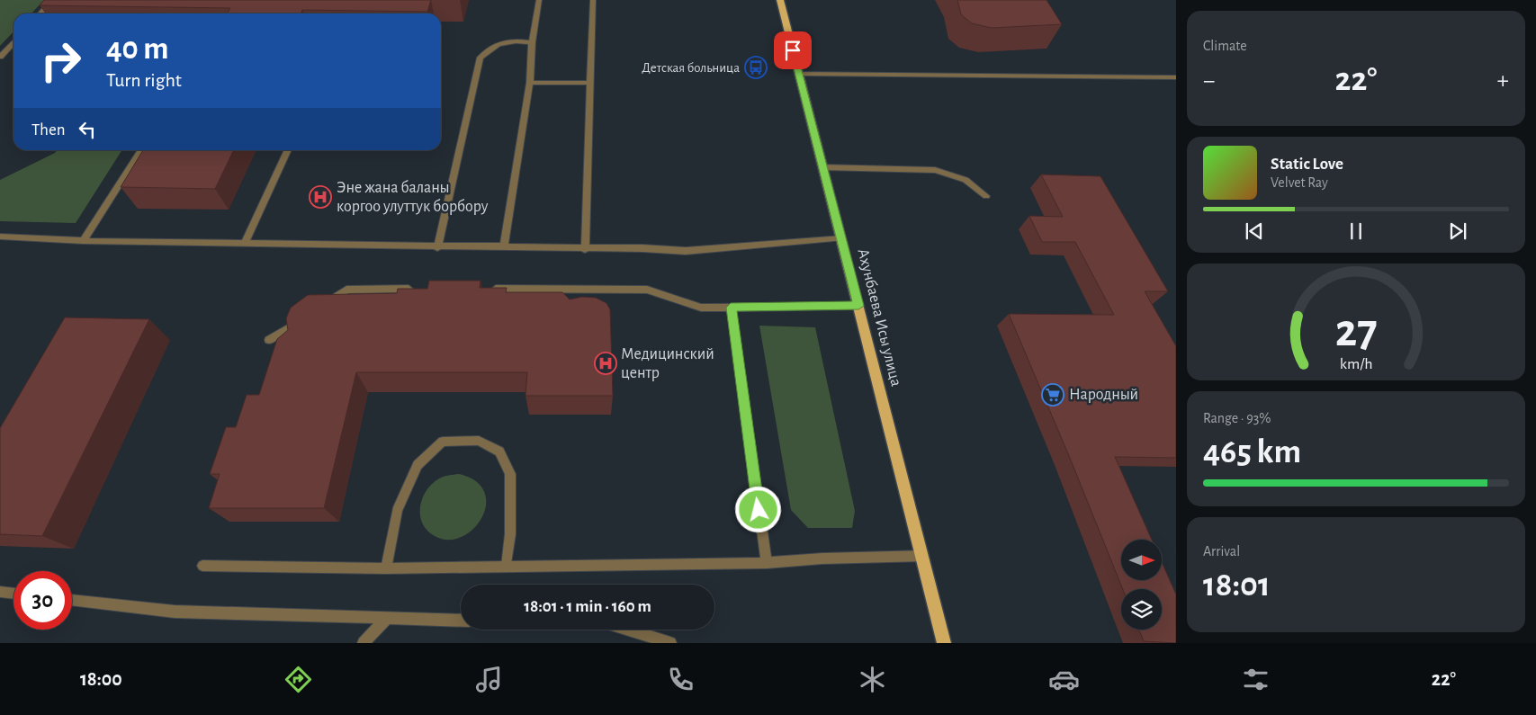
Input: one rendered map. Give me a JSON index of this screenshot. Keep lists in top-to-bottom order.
{
  "streets": {
    "main road": ["Ахунбаева Исы улица"]
  },
  "places": {
    "bus stop": ["Детская больница"],
    "hospital": ["Эне жана баланы коргоо улуттук борбору", "Медицинский центр"],
    "supermarket": ["Народный"]
  },
  "north": "right",
  "page": {
    "tile": [
      "Climate",
      ["Range · 93%", "465 km"],
      ["Arrival", "18:01"]
    ],
    "turn": ["40 m", "Turn right"],
    "heat": ["−", "22°", "+"],
    "then": "Then",
    "song": ["Static Love", "Velvet Ray"],
    "limit": "30",
    "trip": "18:01 · 1 min · 160 m",
    "tabs": ["18:00", "22°"],
    "gauge": ["27", "km/h"]
  }
}
